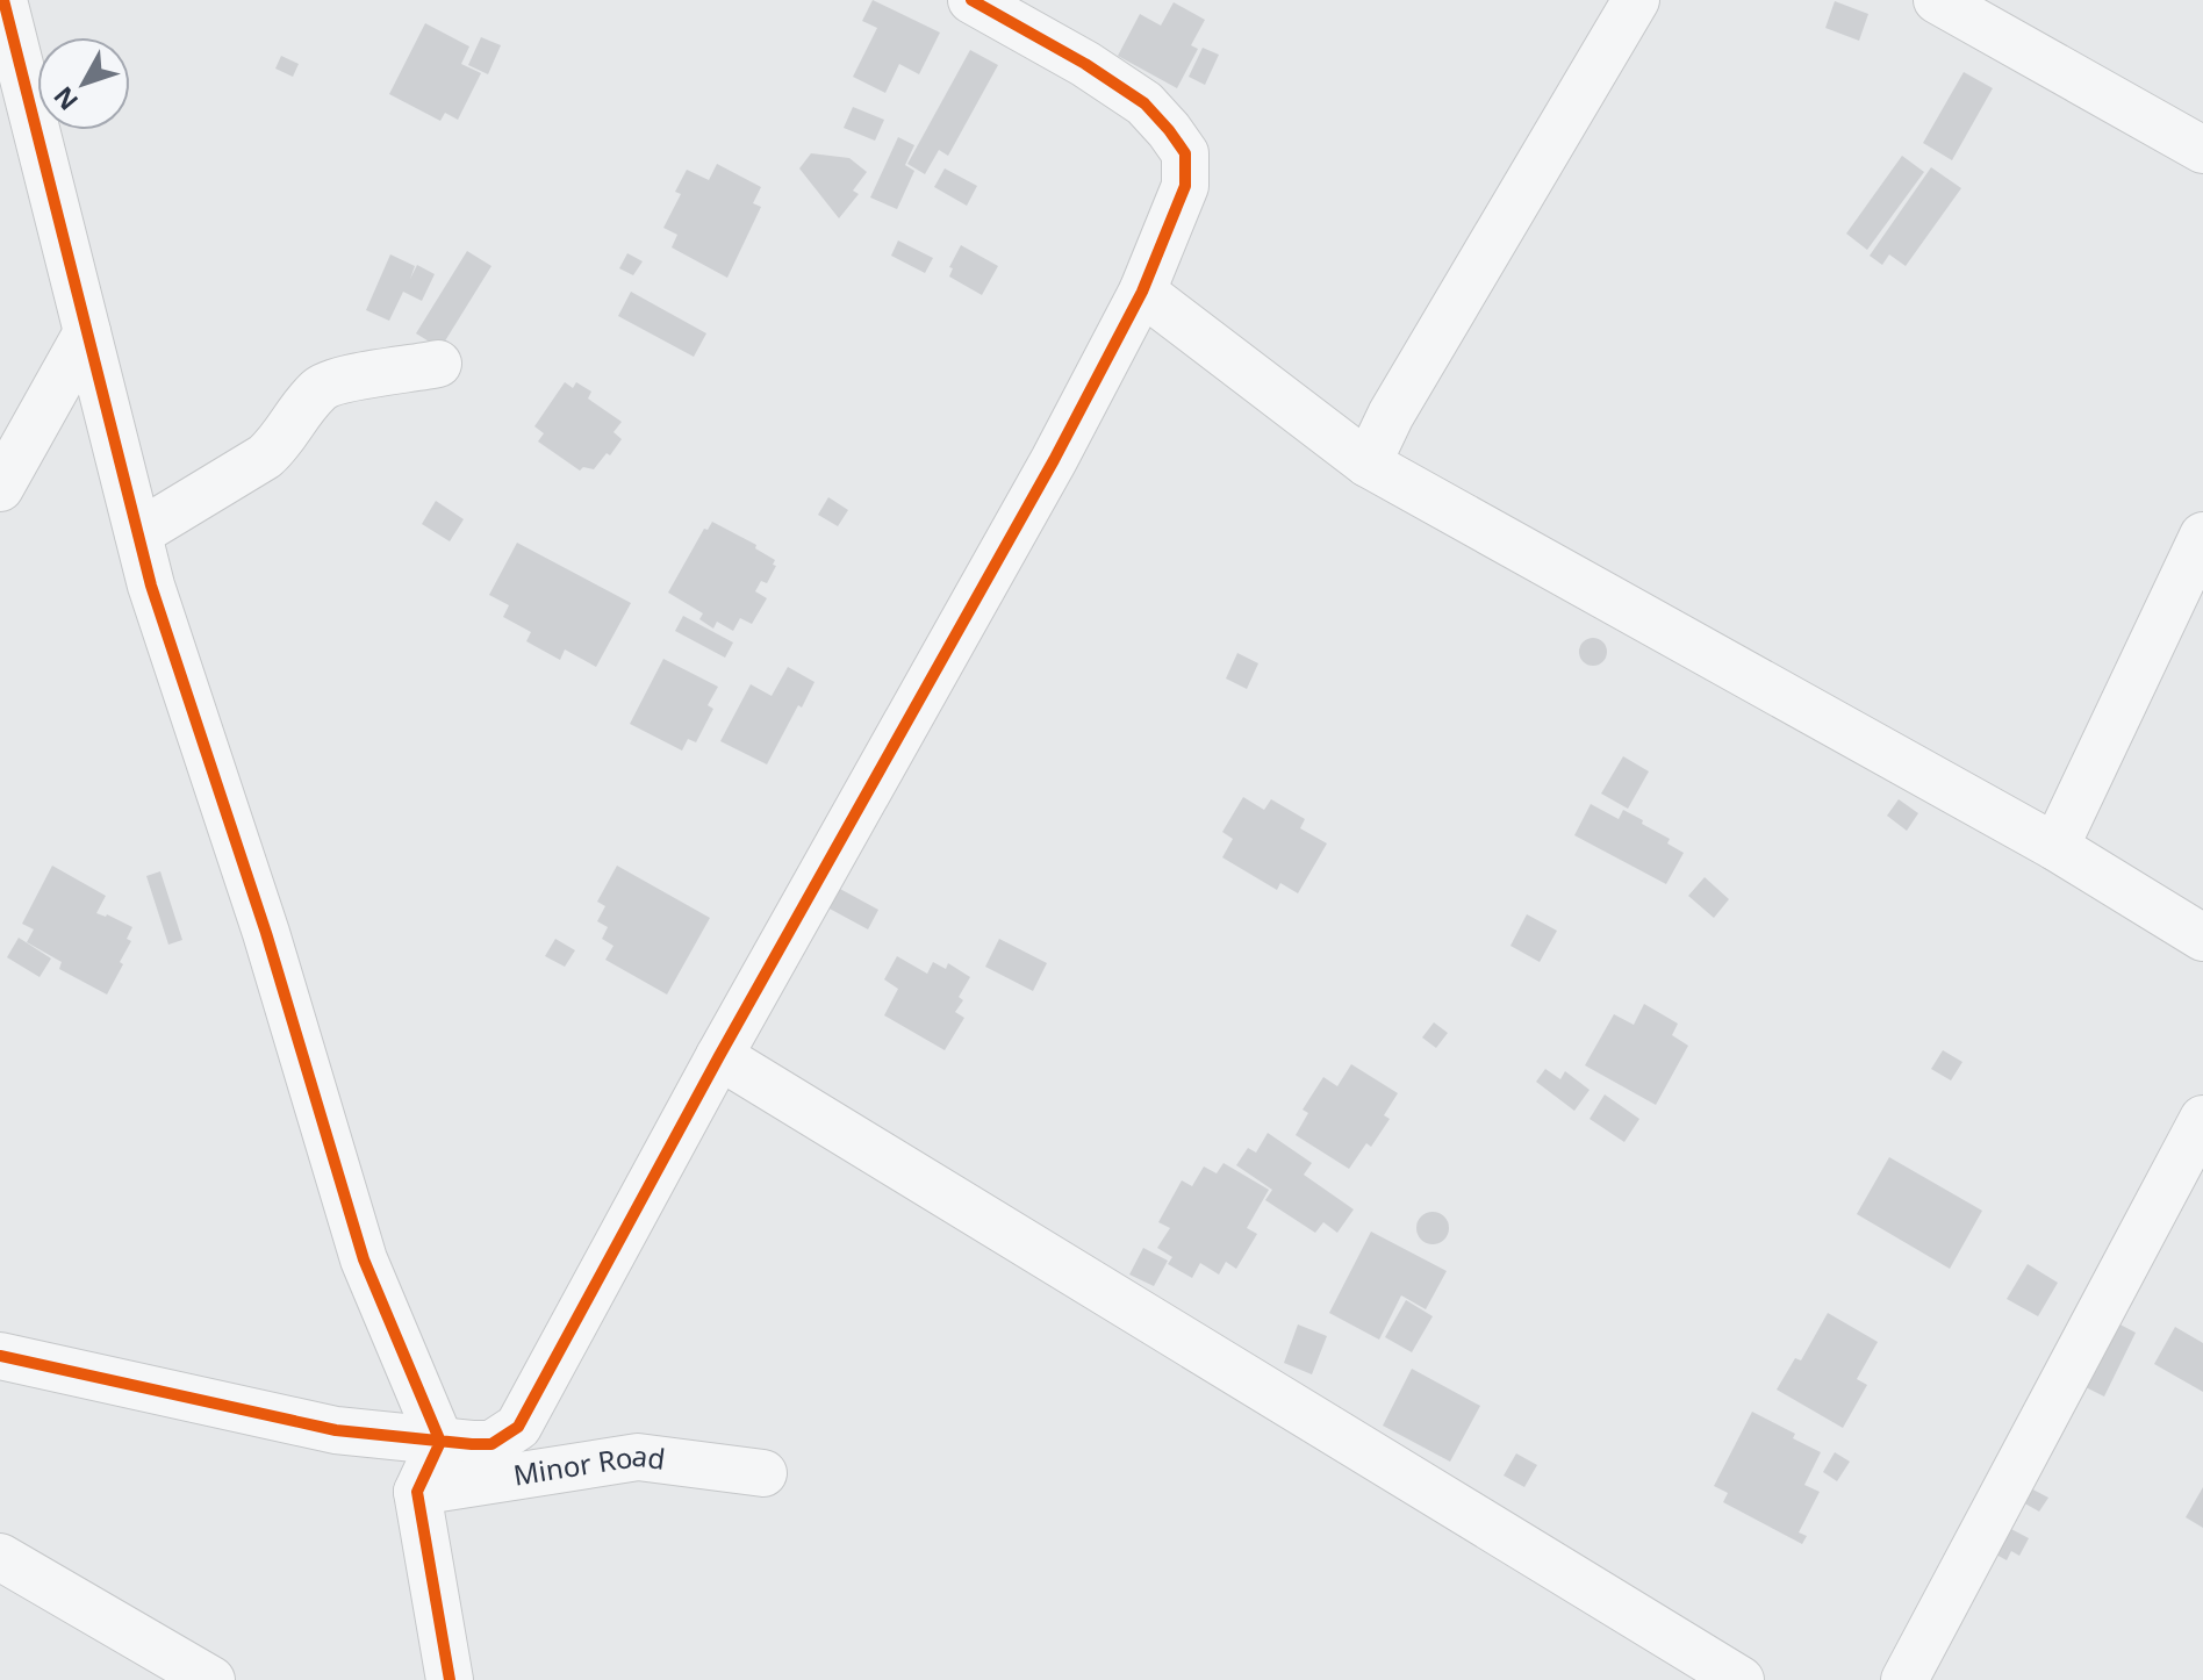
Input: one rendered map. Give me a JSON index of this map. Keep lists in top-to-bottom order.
{
  "streets": {
    "street": ["Minor Road"]
  },
  "north": "bottom left"
}
